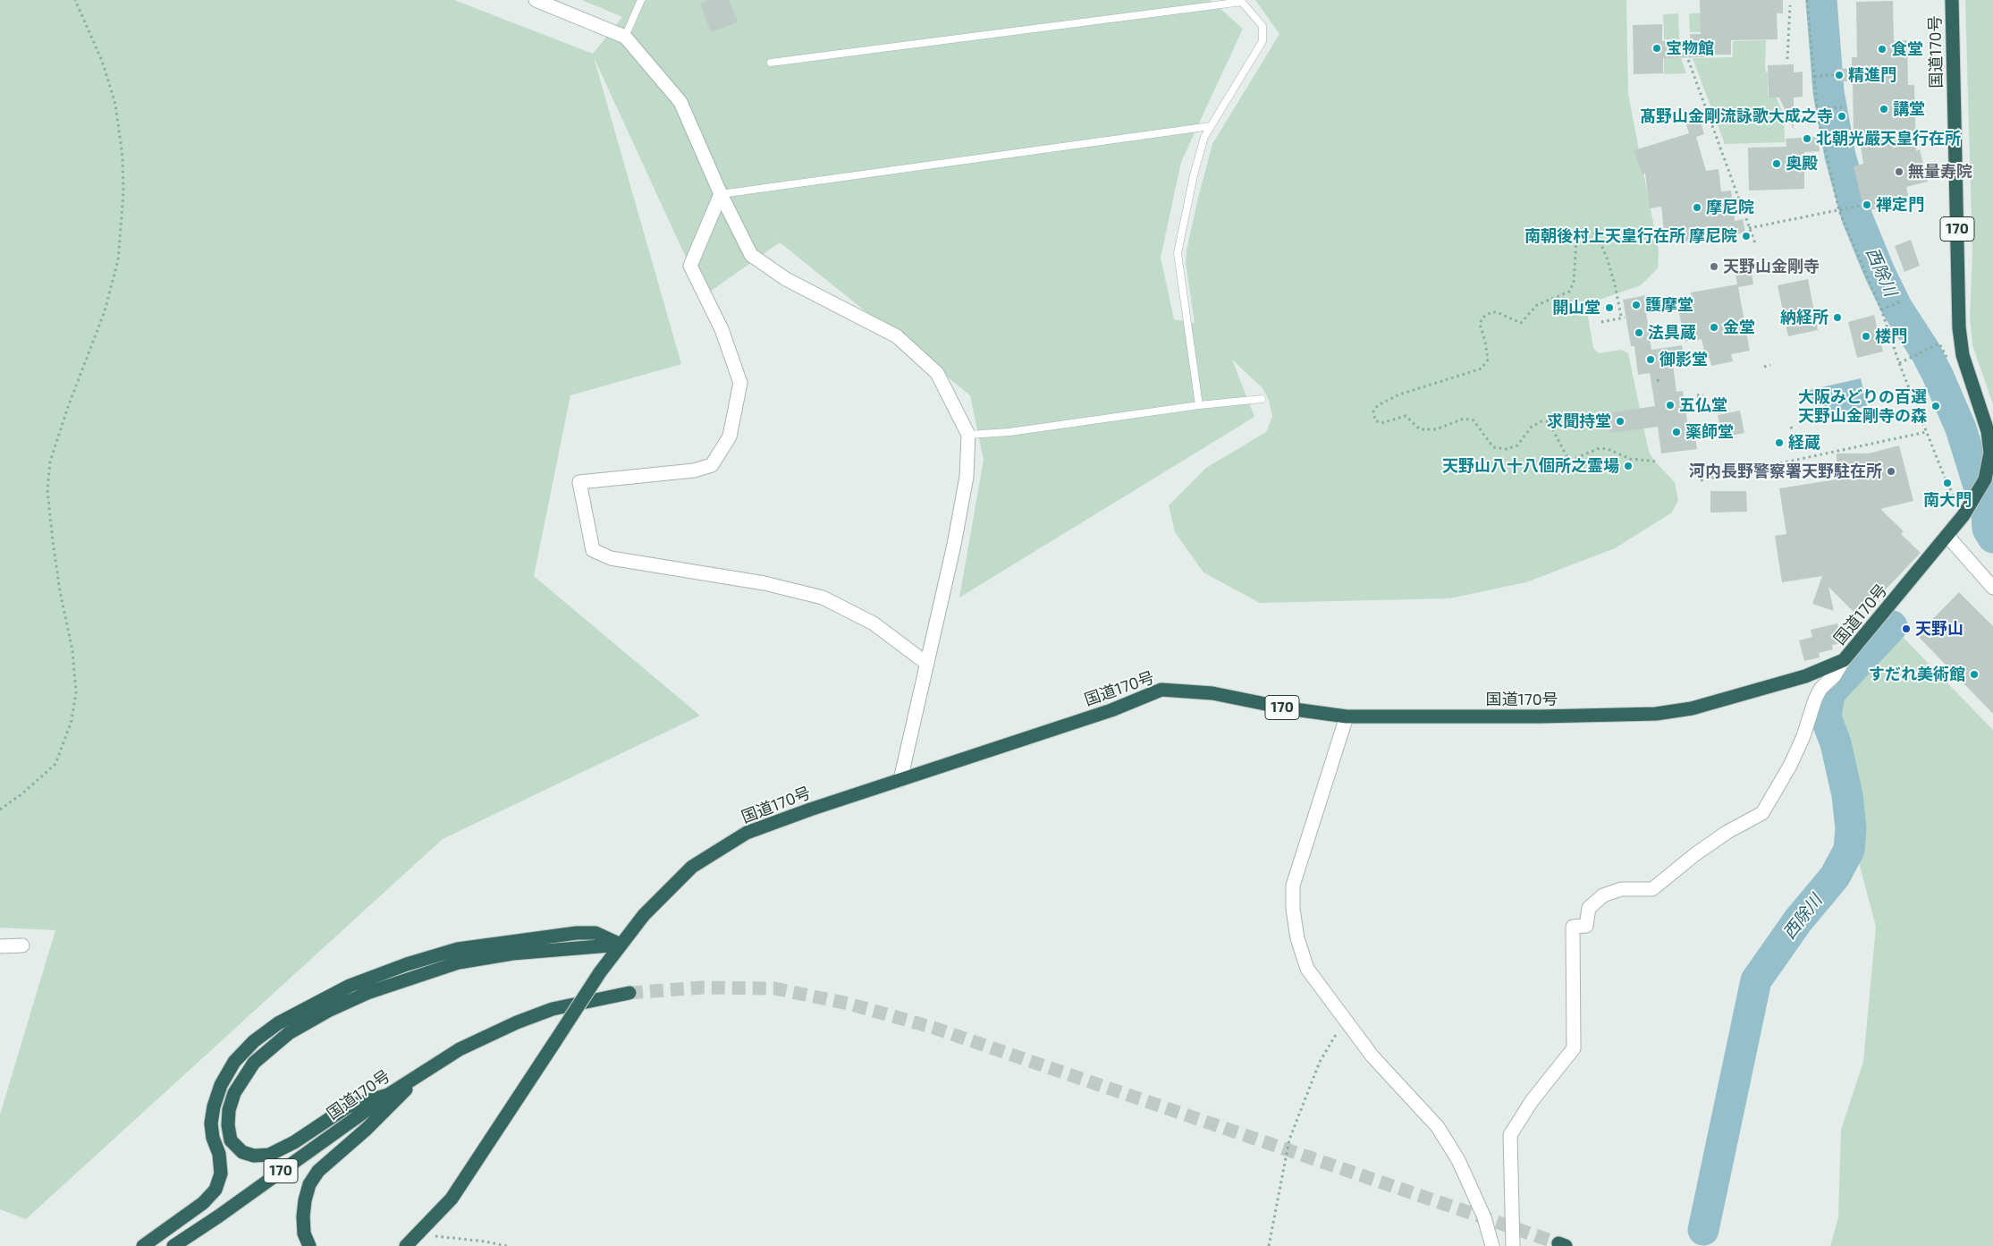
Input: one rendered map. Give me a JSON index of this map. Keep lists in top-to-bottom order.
{
  "streets": {
    "highway": ["国道170号", "170"]
  },
  "water": ["西除川"],
  "places": [
    "宝物館",
    "食堂",
    "精進門",
    "講堂",
    "髙野山金剛流詠歌大成之寺",
    "北朝光嚴天皇行在所",
    "奥殿",
    "無量寿院",
    "禅定門",
    "摩尼院",
    "南朝後村上天皇行在所 摩尼院",
    "天野山金剛寺",
    "護摩堂",
    "開山堂",
    "納経所",
    "金堂",
    "法具蔵",
    "楼門",
    "御影堂",
    "五仏堂",
    "大阪みどりの百選 天野山金剛寺の森",
    "求聞持堂",
    "薬師堂",
    "経蔵",
    "天野山八十八個所之霊場",
    "河内長野警察署天野駐在所",
    "南大門",
    "天野山",
    "すだれ美術館"
  ]
}
